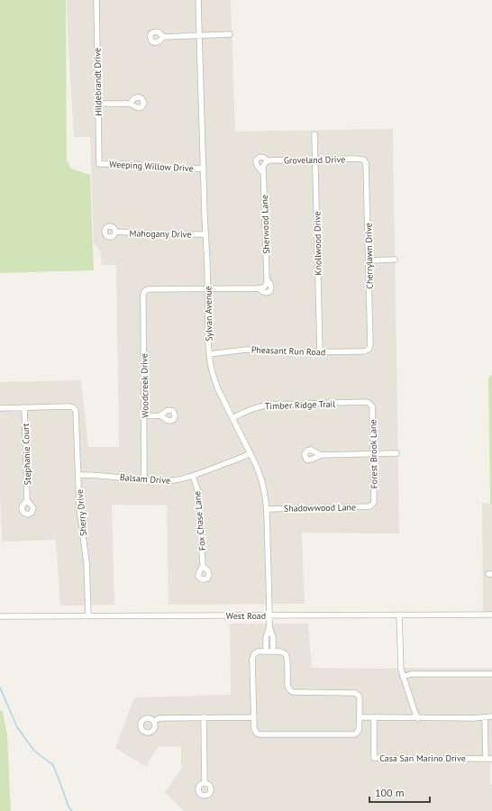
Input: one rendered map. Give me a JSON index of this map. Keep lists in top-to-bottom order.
{
  "streets": {
    "street": [
      "Hildebrandt Drive",
      "Groveland Drive",
      "Weeping Willow Drive",
      "Sherwood Lane",
      "Mahogany Drive",
      "Knollwood Drive",
      "Cherrylawn Drive",
      "Sylvan Avenue",
      "Pheasant Run Road",
      "Woodcreek Drive",
      "Timber Ridge Trail",
      "Stephanie Court",
      "Forest Brook Lane",
      "Balsam Drive",
      "Shadowwood Lane",
      "Sherry Drive",
      "Fox Chase Lane",
      "West Road",
      "Casa San Marino Drive"
    ]
  },
  "crossings": [
    ["Hildebrandt Drive", "Weeping Willow Drive"],
    ["Groveland Drive", "Sherwood Lane"],
    ["Groveland Drive", "Knollwood Drive"],
    ["Groveland Drive", "Cherrylawn Drive"],
    ["Weeping Willow Drive", "Sylvan Avenue"],
    ["Mahogany Drive", "Sylvan Avenue"],
    ["Knollwood Drive", "Pheasant Run Road"],
    ["Cherrylawn Drive", "Pheasant Run Road"],
    ["Sylvan Avenue", "Pheasant Run Road"],
    ["Sylvan Avenue", "Woodcreek Drive"],
    ["Sylvan Avenue", "Timber Ridge Trail"],
    ["Sylvan Avenue", "Balsam Drive"],
    ["Sylvan Avenue", "Shadowwood Lane"],
    ["Sylvan Avenue", "West Road"],
    ["Woodcreek Drive", "Balsam Drive"],
    ["Timber Ridge Trail", "Forest Brook Lane"],
    ["Stephanie Court", "Sherry Drive"],
    ["Forest Brook Lane", "Shadowwood Lane"],
    ["Balsam Drive", "Sherry Drive"],
    ["Balsam Drive", "Fox Chase Lane"],
    ["Sherry Drive", "West Road"]
  ],
  "scale_bar": "100 m"
}
